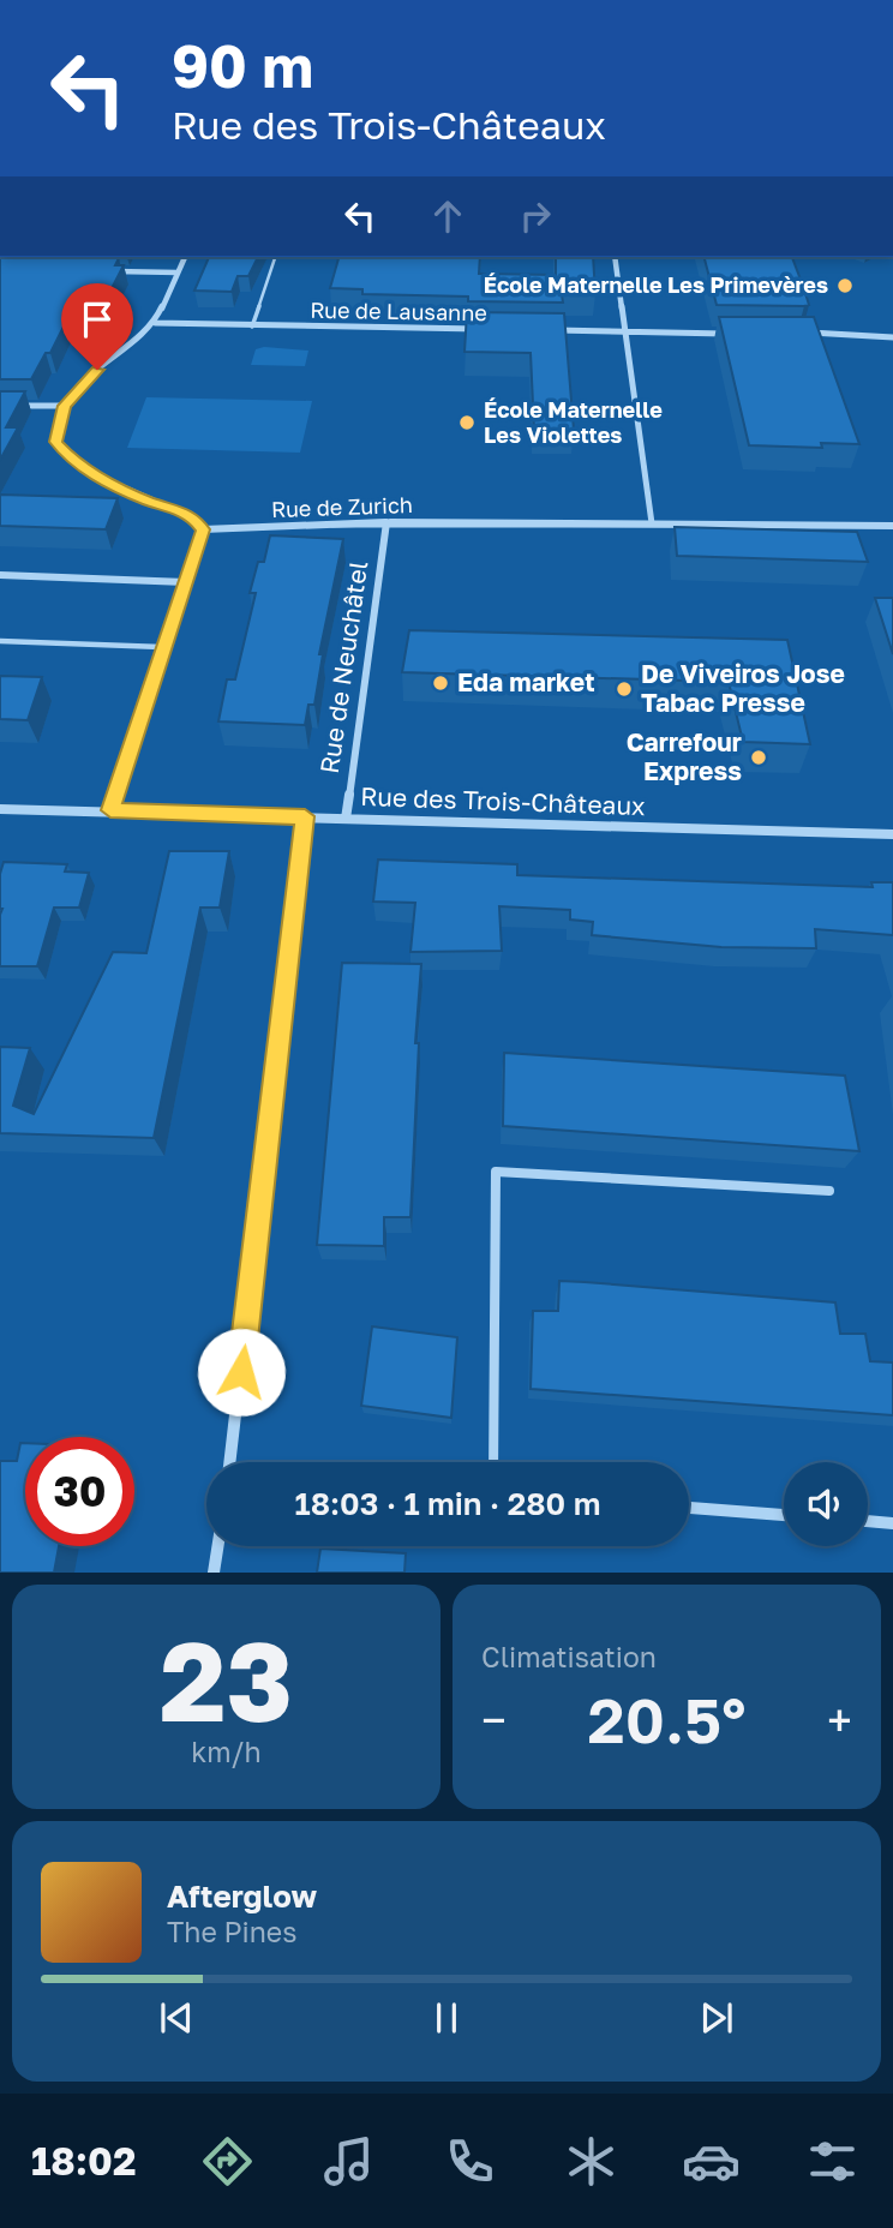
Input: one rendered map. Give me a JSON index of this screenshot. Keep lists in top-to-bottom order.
{
  "streets": {
    "street": [
      "Rue de Lausanne",
      "Rue de Zurich",
      "Rue de Neuchâtel",
      "Rue des Trois-Châteaux"
    ]
  },
  "crossings": [
    ["Rue de Zurich", "Rue de Neuchâtel"],
    ["Rue de Neuchâtel", "Rue des Trois-Châteaux"]
  ],
  "places": [
    "École Maternelle Les Primevères",
    "École Maternelle Les Violettes",
    "Eda market",
    "De Viveiros Jose Tabac Presse",
    "Carrefour Express"
  ],
  "page": {
    "turn": ["90 m", "Rue des Trois-Châteaux"],
    "limit": "30",
    "trip": "18:03 · 1 min · 280 m",
    "tile": [
      ["23", "km/h"],
      "Climatisation"
    ],
    "heat": ["−", "20.5°", "+"],
    "song": ["Afterglow", "The Pines"],
    "tabs": "18:02"
  }
}
